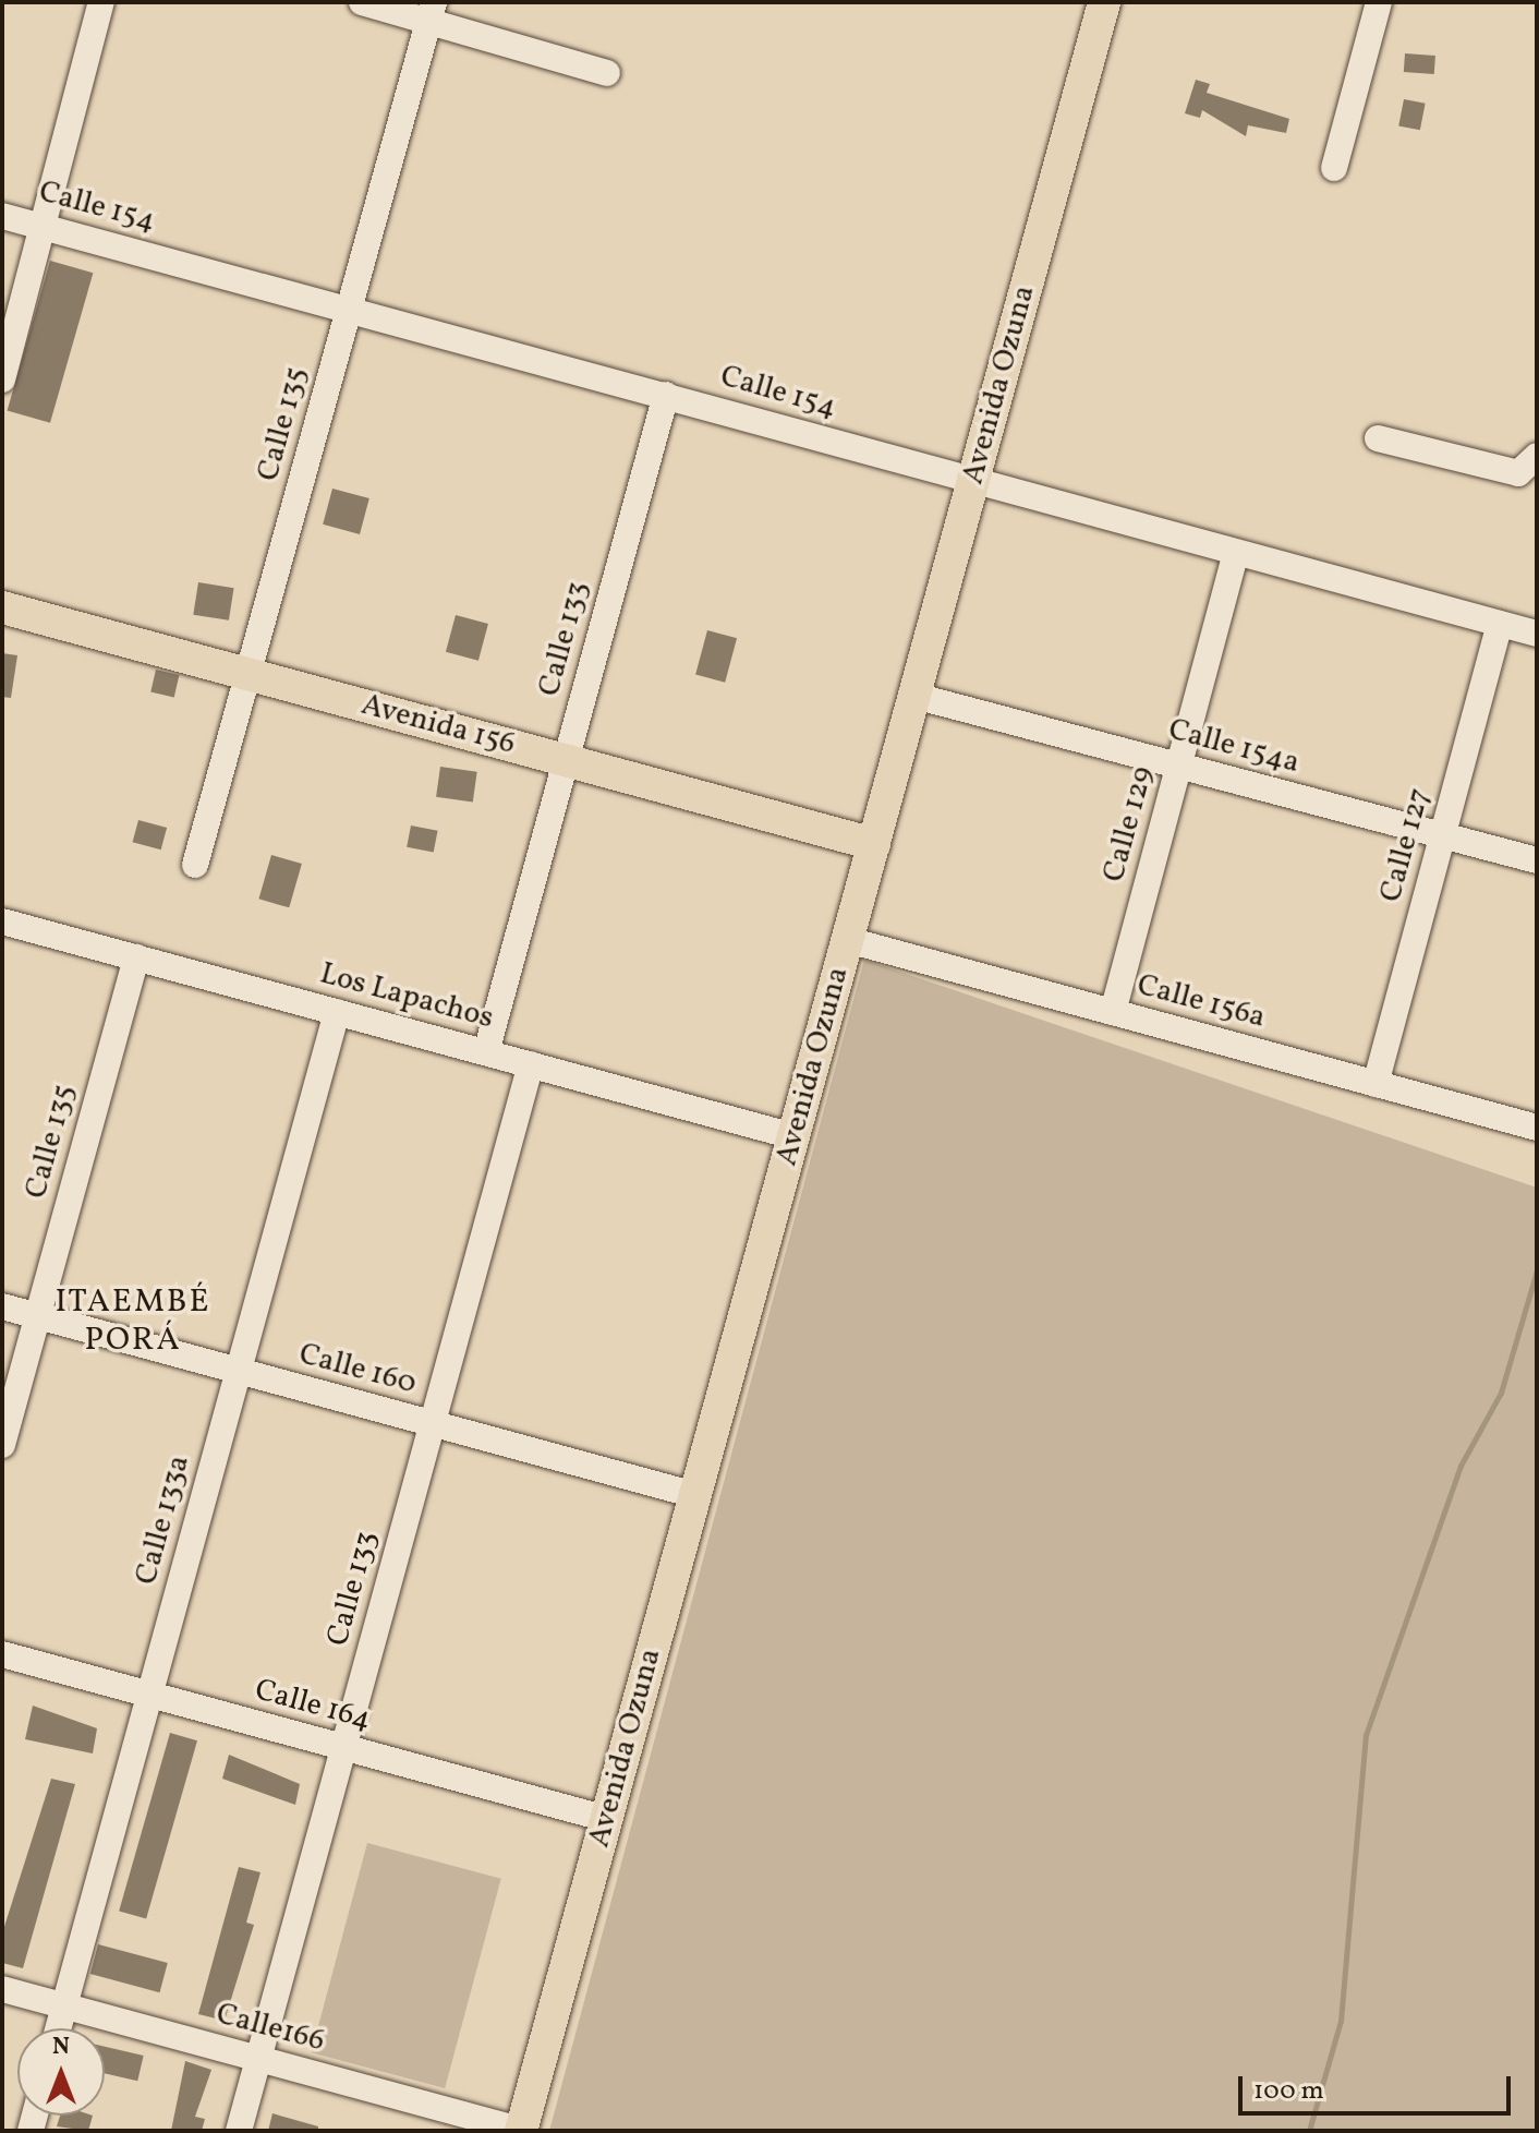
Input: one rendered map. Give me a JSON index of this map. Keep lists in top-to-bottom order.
{
  "streets": {
    "main road": ["Avenida Ozuna", "Avenida 156"],
    "street": [
      "Calle 154",
      "Calle 135",
      "Calle 133",
      "Calle 154a",
      "Calle 129",
      "Calle 127",
      "Los Lapachos",
      "Calle 156a",
      "Calle 160",
      "Calle 133a",
      "Calle 164",
      "Calle166"
    ]
  },
  "crossings": [
    ["Calle 154", "Avenida Ozuna"],
    ["Calle 154", "Calle 135"],
    ["Calle 154", "Calle 133"],
    ["Calle 154", "Calle 129"],
    ["Calle 154", "Calle 127"],
    ["Avenida Ozuna", "Avenida 156"],
    ["Avenida Ozuna", "Calle 154a"],
    ["Avenida Ozuna", "Los Lapachos"],
    ["Avenida Ozuna", "Calle 156a"],
    ["Avenida Ozuna", "Calle 160"],
    ["Avenida Ozuna", "Calle 164"],
    ["Avenida Ozuna", "Calle166"],
    ["Calle 135", "Avenida 156"],
    ["Calle 135", "Los Lapachos"],
    ["Calle 135", "Calle 160"],
    ["Calle 133", "Avenida 156"],
    ["Calle 133", "Los Lapachos"],
    ["Calle 133", "Calle 160"],
    ["Calle 133", "Calle 164"],
    ["Calle 133", "Calle166"],
    ["Calle 154a", "Calle 129"],
    ["Calle 154a", "Calle 127"],
    ["Calle 129", "Calle 156a"],
    ["Calle 127", "Calle 156a"],
    ["Los Lapachos", "Calle 133a"],
    ["Calle 160", "Calle 133a"],
    ["Calle 133a", "Calle 164"],
    ["Calle 133a", "Calle166"]
  ],
  "districts": ["ITAEMBÉ PORÁ"],
  "scale_bar": "100 m",
  "north": "top"
}
